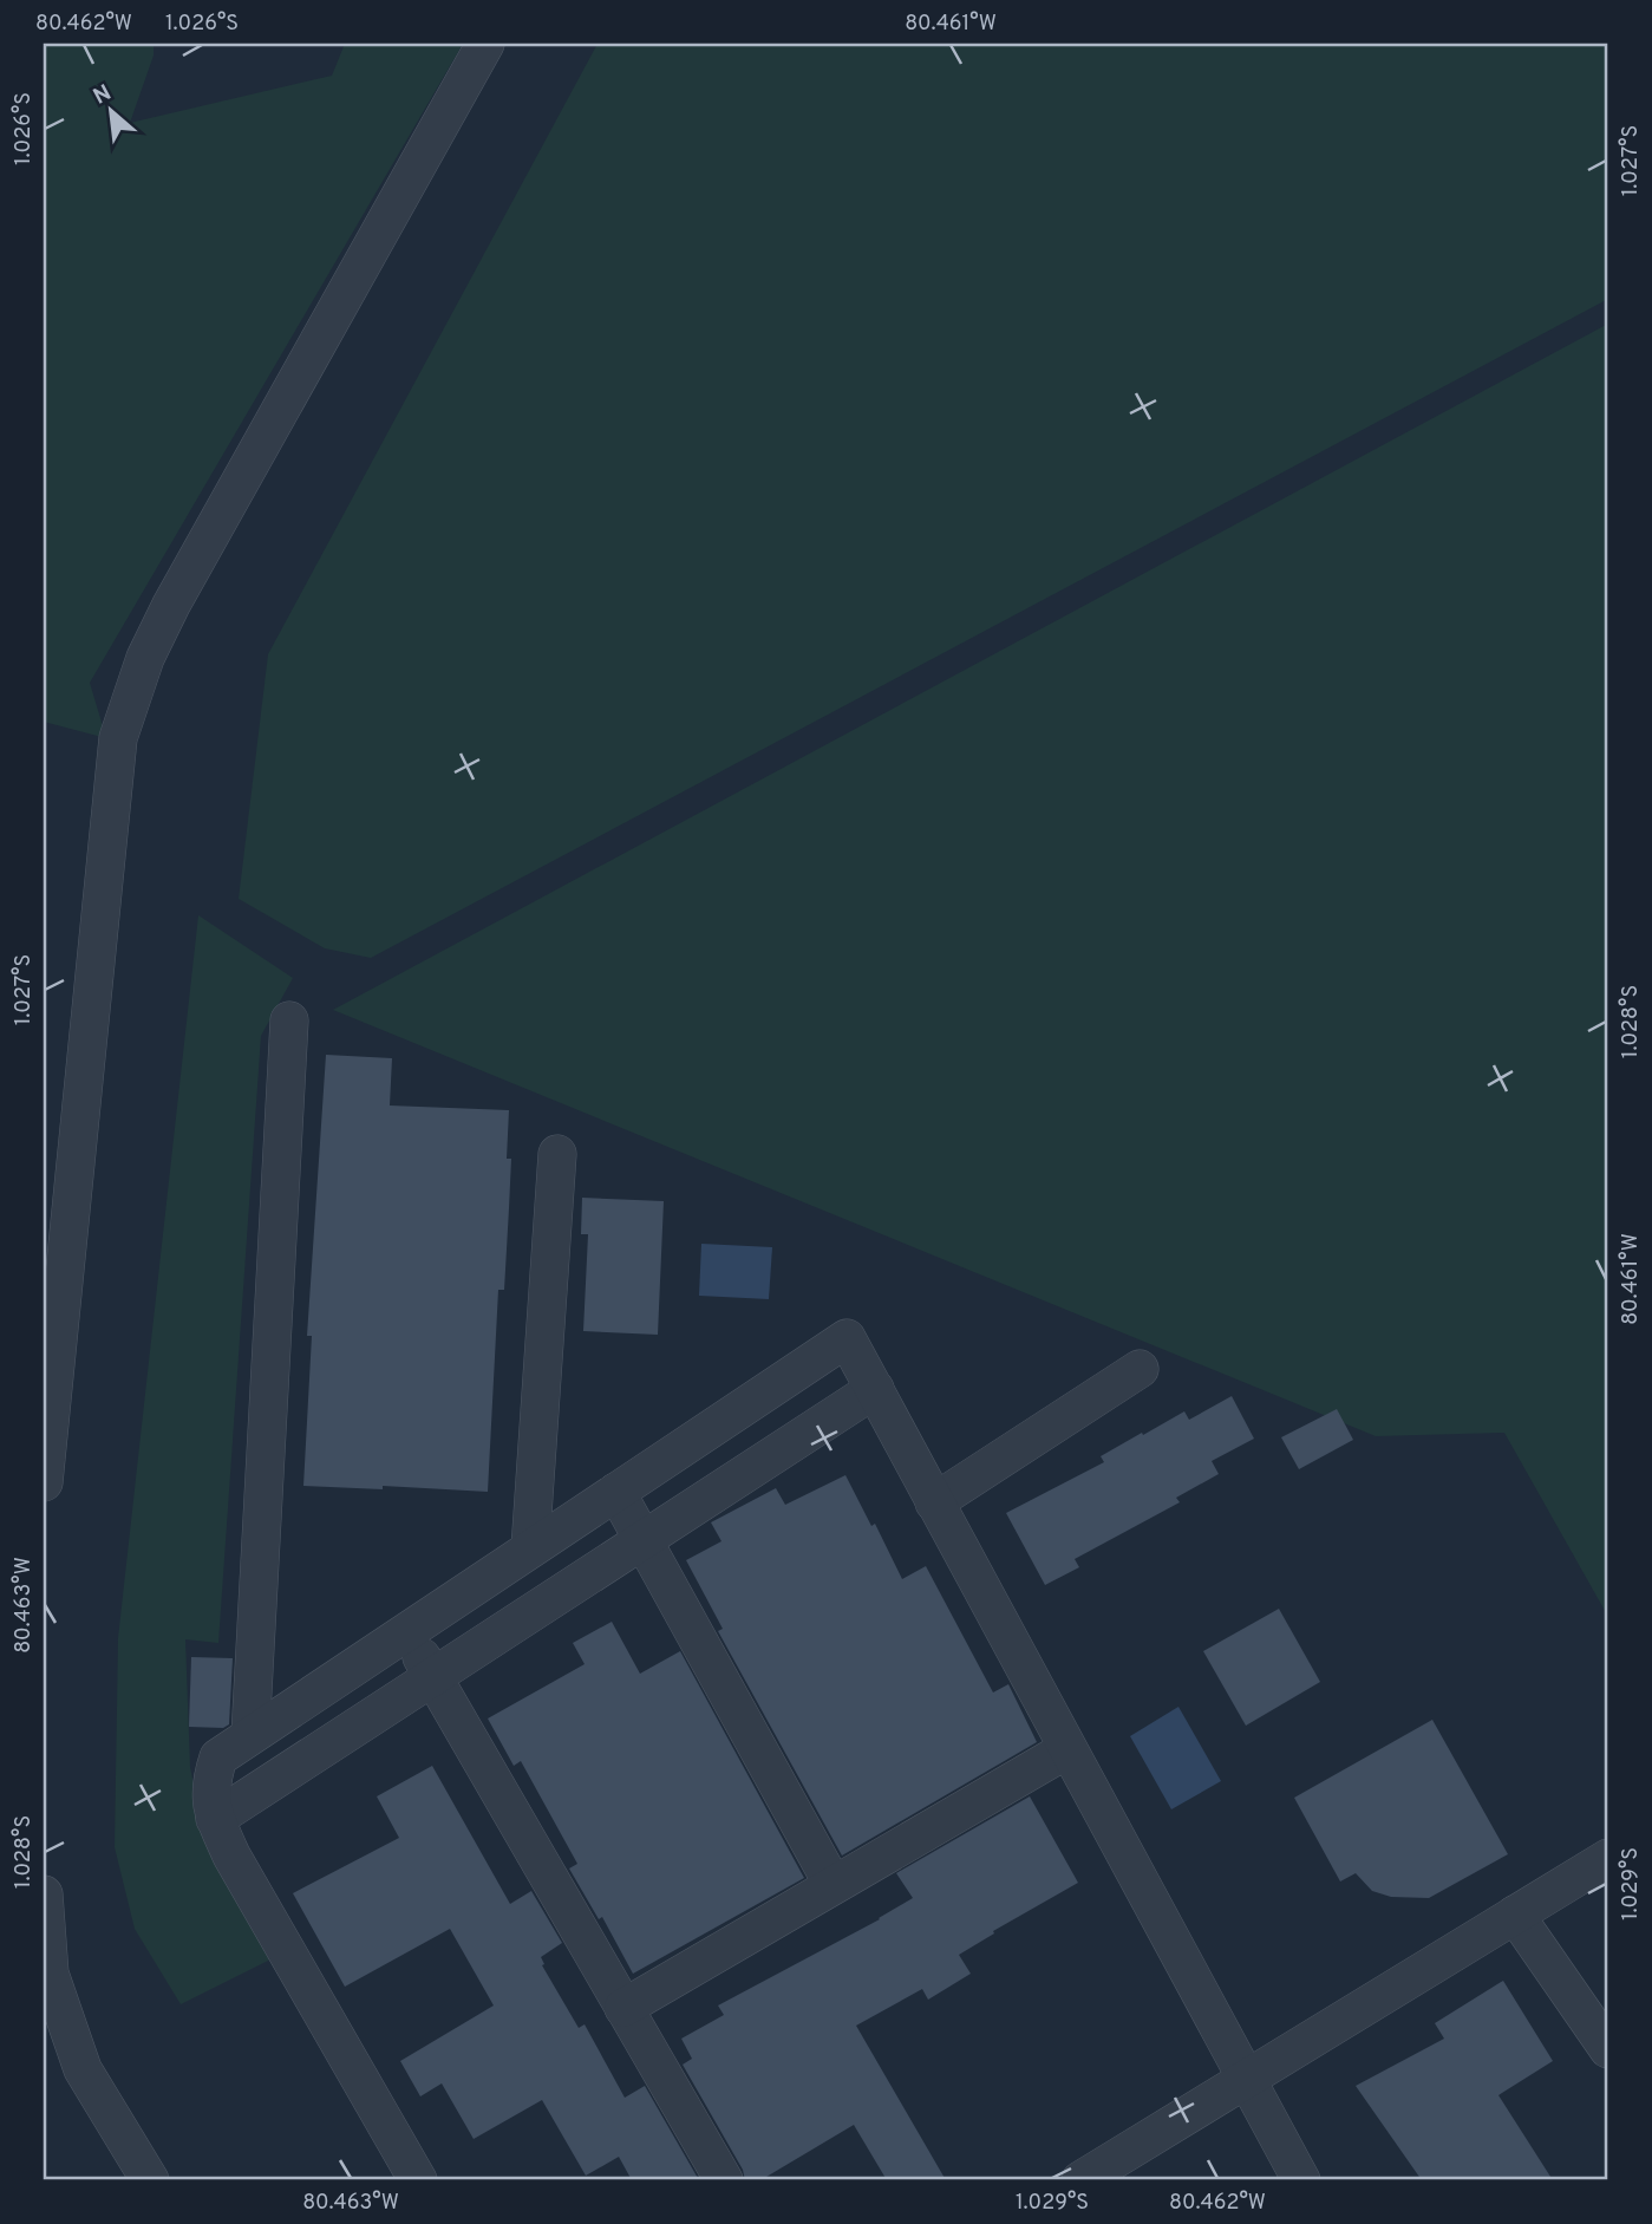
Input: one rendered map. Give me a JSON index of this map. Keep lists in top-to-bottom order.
{
  "north": "top left",
  "coordinates": [
    "80.462°W",
    "1.026°S",
    "80.461°W",
    "1.027°S",
    "1.028°S",
    "80.463°W",
    "1.029°S"
  ]
}
